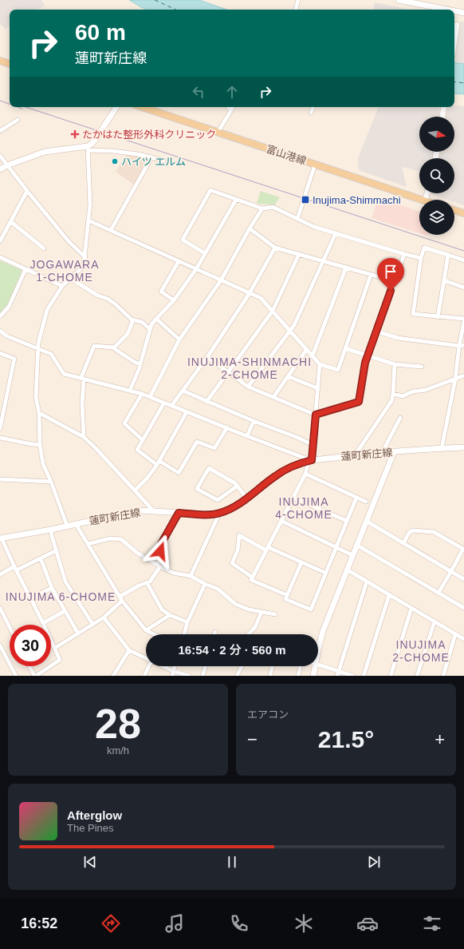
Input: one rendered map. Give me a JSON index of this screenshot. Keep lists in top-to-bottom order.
{
  "streets": {
    "main road": ["富山港線"],
    "street": ["蓮町新庄線"]
  },
  "districts": [
    "JOGAWARA 1-CHOME",
    "INUJIMA-SHINMACHI 2-CHOME",
    "INUJIMA 4-CHOME",
    "INUJIMA 6-CHOME",
    "INUJIMA 2-CHOME"
  ],
  "places": {
    "health": ["たかはた整形外科クリニック"],
    "other": ["ハイツ エルム"],
    "transit": ["Inujima-Shimmachi"]
  },
  "north": "right",
  "page": {
    "turn": ["60 m", "蓮町新庄線"],
    "limit": "30",
    "trip": "16:54 · 2 分 · 560 m",
    "tile": [
      ["28", "km/h"],
      "エアコン"
    ],
    "heat": ["−", "21.5°", "+"],
    "song": ["Afterglow", "The Pines"],
    "tabs": "16:52"
  }
}
